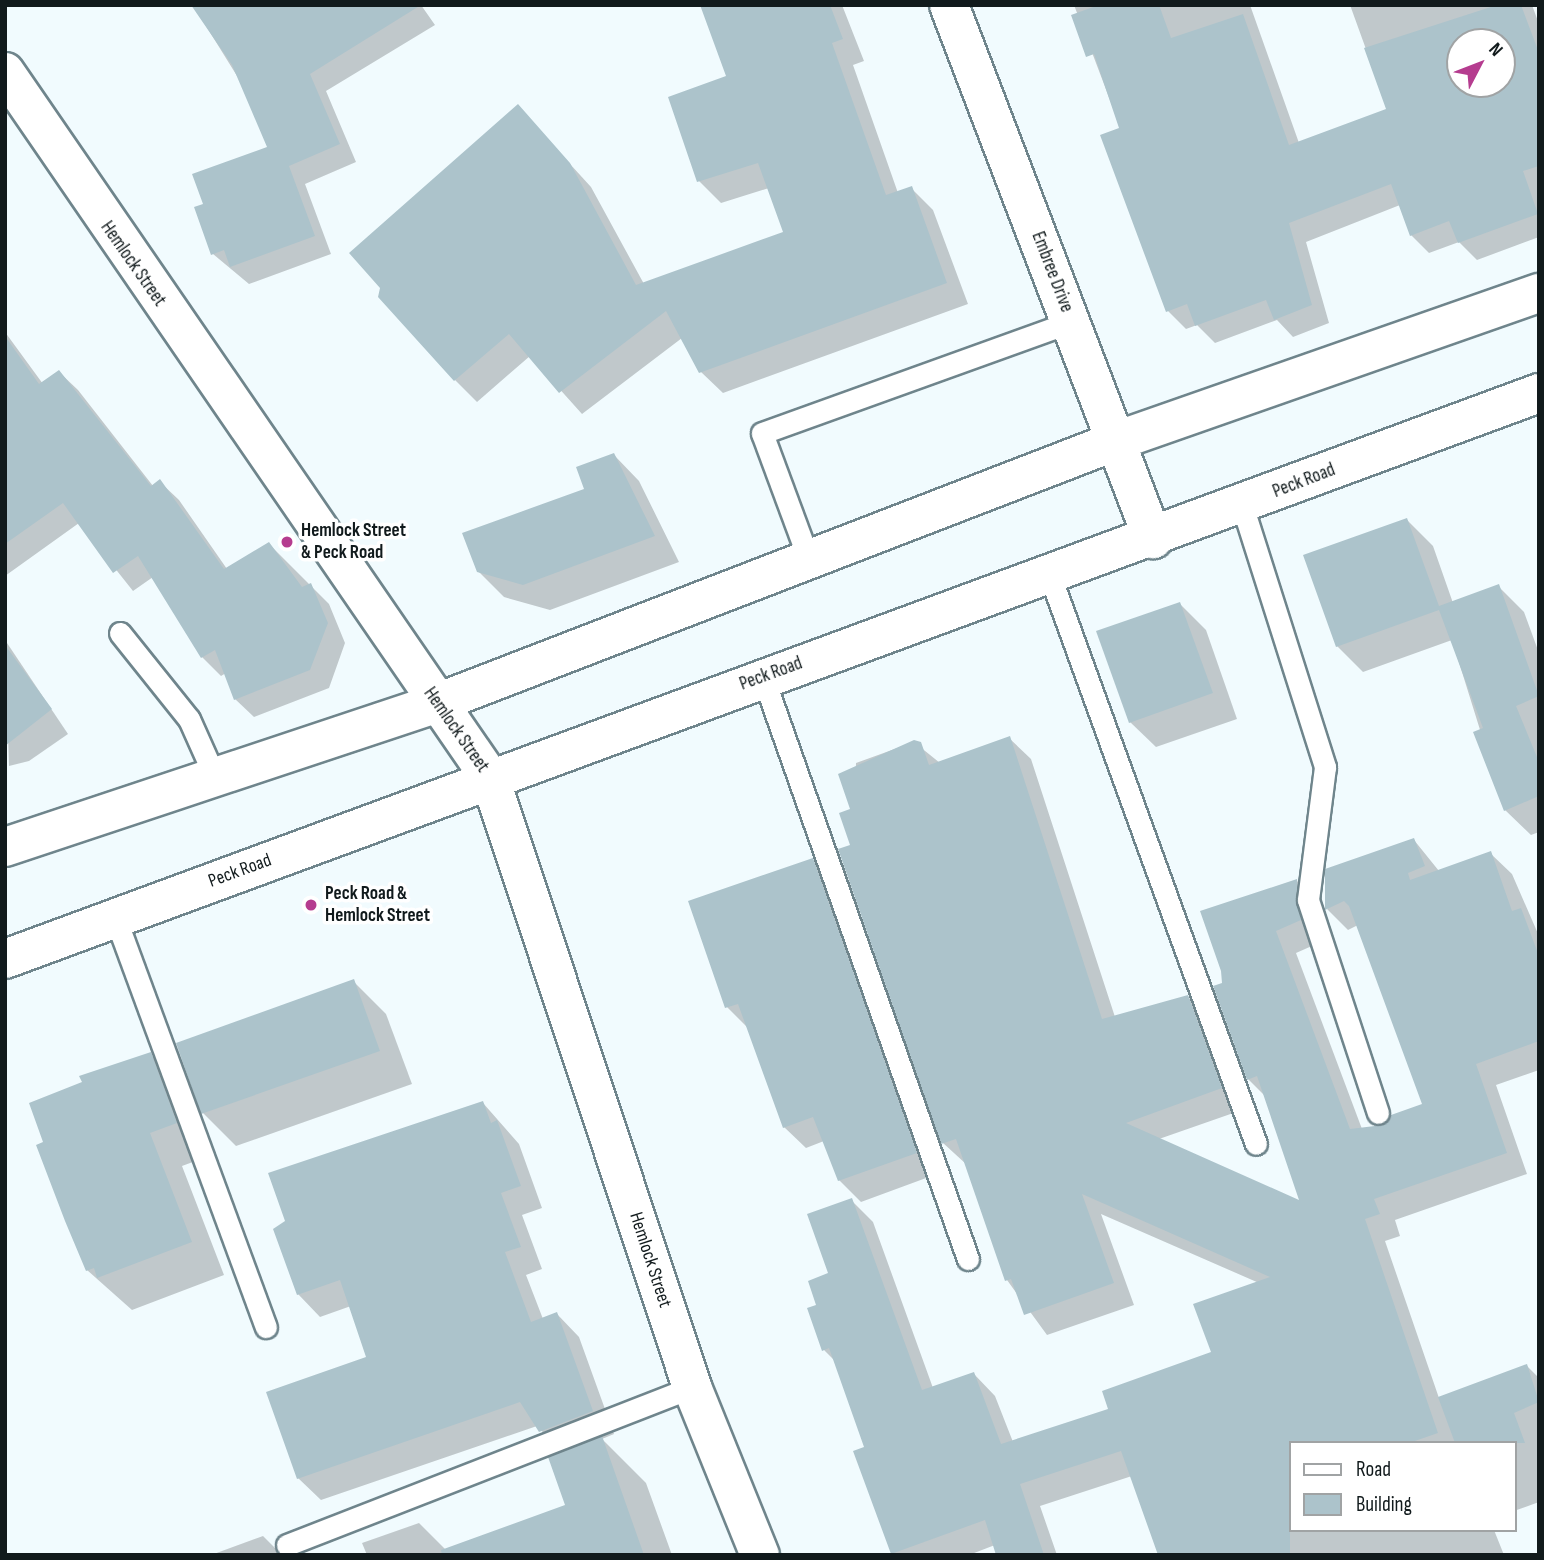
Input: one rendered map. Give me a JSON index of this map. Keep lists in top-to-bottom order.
{
  "streets": {
    "main road": ["Hemlock Street", "Embree Drive", "Peck Road"]
  },
  "crossings": [
    ["Hemlock Street", "Peck Road"],
    ["Embree Drive", "Peck Road"]
  ],
  "places": ["Hemlock Street & Peck Road", "Peck Road & Hemlock Street"],
  "legend": ["Road", "Building"],
  "north": "top right"
}
